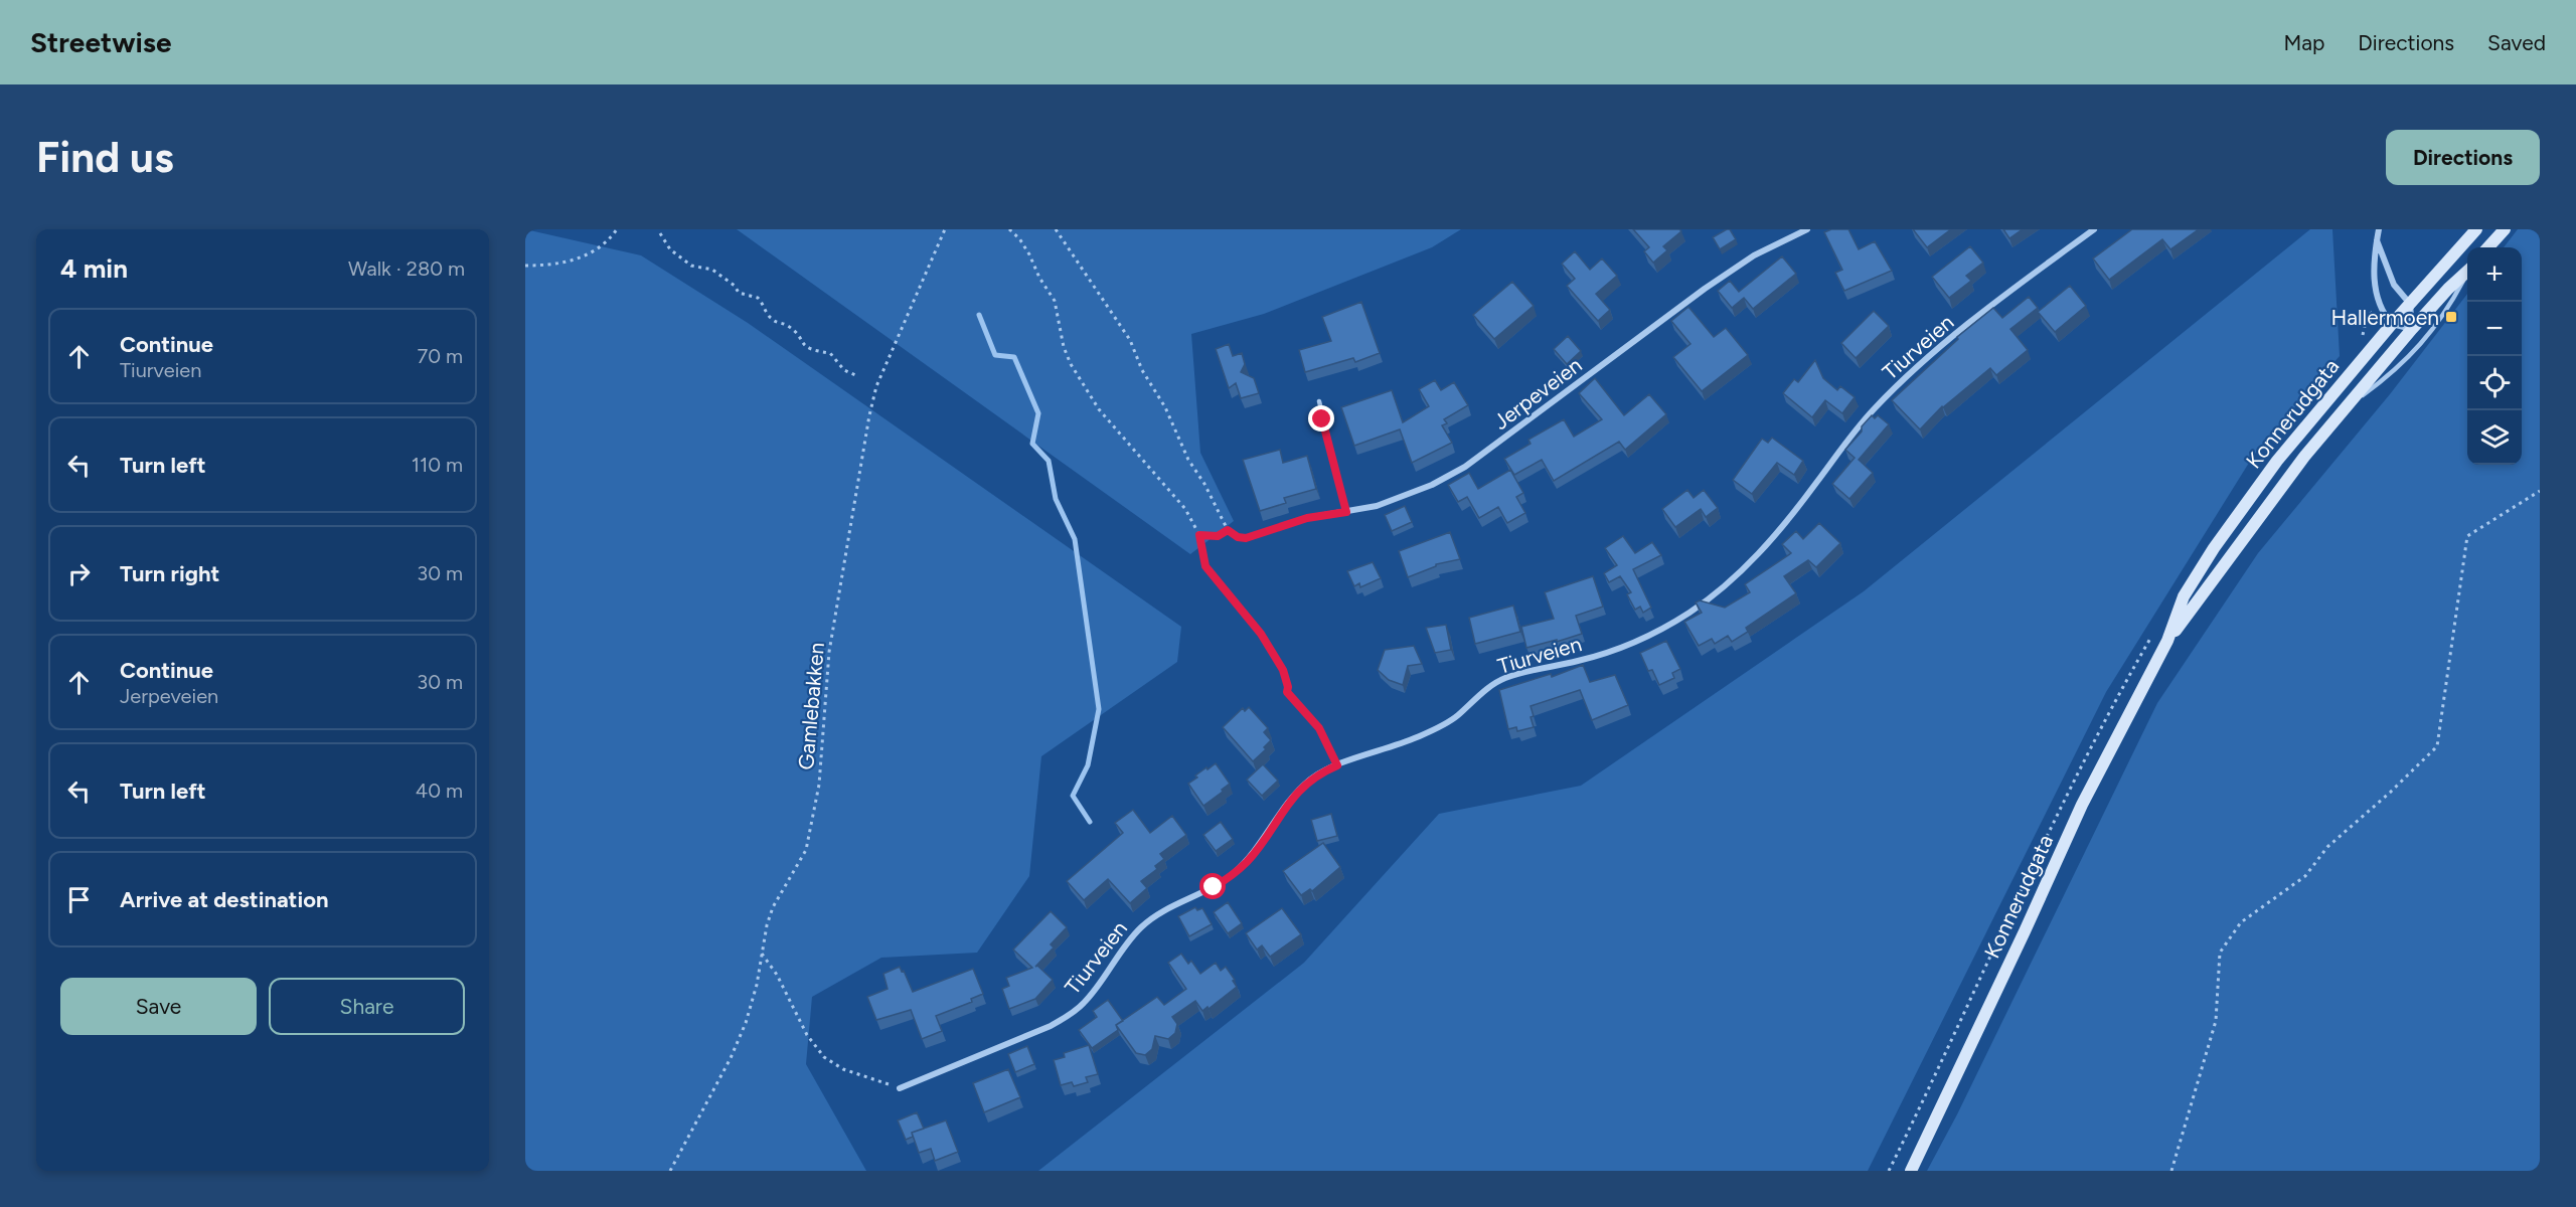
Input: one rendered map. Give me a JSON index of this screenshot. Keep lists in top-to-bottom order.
{
  "streets": {
    "main road": ["Konnerudgata"],
    "street": ["Tiurveien", "Jerpeveien"],
    "path": ["Gamlebakken"]
  },
  "places": {
    "transit": ["Hallermoen"]
  },
  "page": {
    "header": "Streetwise",
    "nav": ["Map", "Directions", "Saved"],
    "buttons": [
      "Directions",
      ["Save", "Share"]
    ],
    "title": "Find us",
    "heading": ["4 min", "Walk · 280 m"],
    "map_buttons": ["+", "−"],
    "list": [
      ["Continue", "Tiurveien", "70 m"],
      ["Turn left", "110 m"],
      ["Turn right", "30 m"],
      ["Continue", "Jerpeveien", "30 m"],
      ["Turn left", "40 m"],
      "Arrive at destination"
    ]
  }
}
